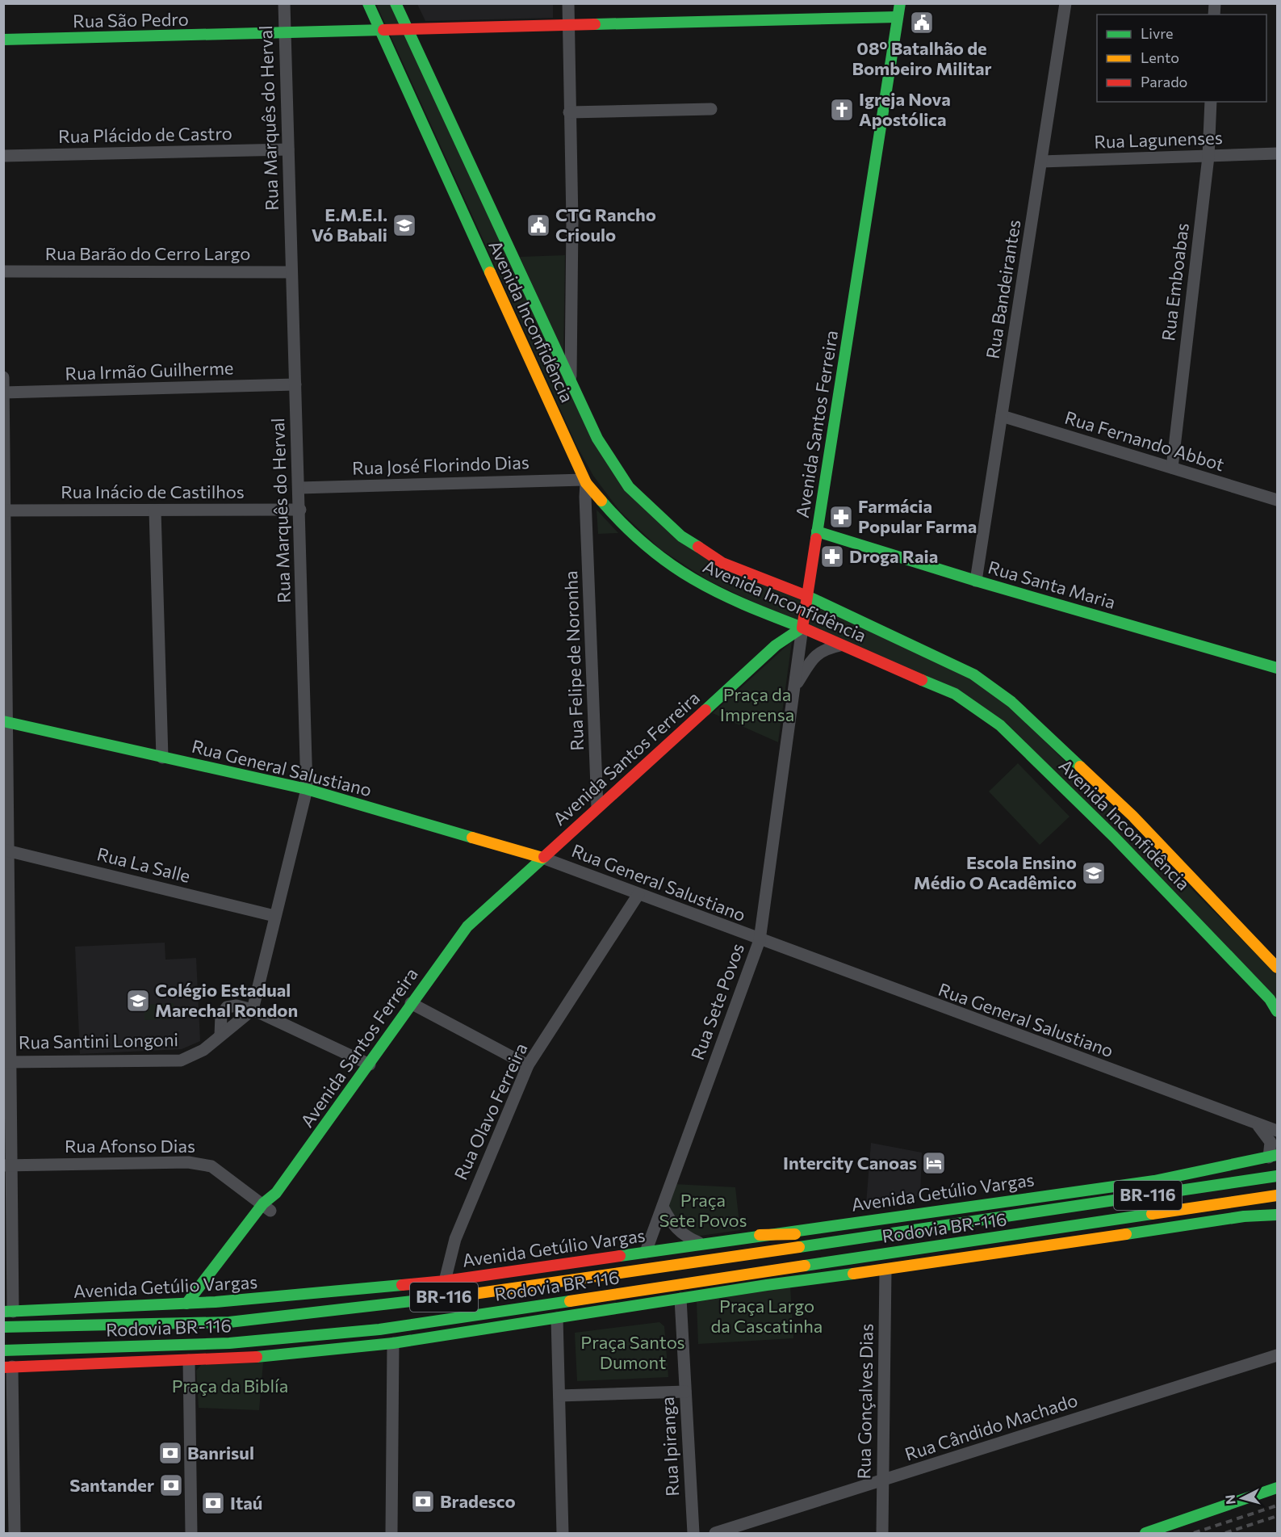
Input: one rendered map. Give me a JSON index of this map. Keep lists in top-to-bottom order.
{
  "streets": {
    "main road": [
      "Rua São Pedro",
      "Avenida Inconfidência",
      "Avenida Santos Ferreira",
      "Rua Santa Maria",
      "Rua General Salustiano",
      "Avenida Getúlio Vargas",
      "BR-116",
      "Rodovia BR-116"
    ],
    "street": [
      "Rua Marquês do Herval",
      "Rua Plácido de Castro",
      "Rua Lagunenses",
      "Rua Barão do Cerro Largo",
      "Rua Emboabas",
      "Rua Bandeirantes",
      "Rua Irmão Guilherme",
      "Rua Fernando Abbot",
      "Rua José Florindo Dias",
      "Rua Inácio de Castilhos",
      "Rua Felipe de Noronha",
      "Rua La Salle",
      "Rua Sete Povos",
      "Rua Santini Longoni",
      "Rua Olavo Ferreira",
      "Rua Afonso Dias",
      "Rua Gonçalves Dias",
      "Rua Cândido Machado",
      "Rua Ipiranga"
    ]
  },
  "crossings": [
    ["Rua São Pedro", "Rua Marquês do Herval"],
    ["Rua São Pedro", "Avenida Inconfidência"],
    ["Rua São Pedro", "Avenida Santos Ferreira"],
    ["Rua Marquês do Herval", "Rua Plácido de Castro"],
    ["Rua Marquês do Herval", "Rua Barão do Cerro Largo"],
    ["Rua Marquês do Herval", "Rua Irmão Guilherme"],
    ["Rua Marquês do Herval", "Rua José Florindo Dias"],
    ["Rua Marquês do Herval", "Rua Inácio de Castilhos"],
    ["Rua Marquês do Herval", "Rua General Salustiano"],
    ["Rua Marquês do Herval", "Rua La Salle"],
    ["Rua Marquês do Herval", "Rua Santini Longoni"],
    ["Rua Lagunenses", "Rua Emboabas"],
    ["Rua Lagunenses", "Rua Bandeirantes"],
    ["Rua Emboabas", "Rua Fernando Abbot"],
    ["Rua Bandeirantes", "Rua Fernando Abbot"],
    ["Rua Bandeirantes", "Rua Santa Maria"],
    ["Avenida Inconfidência", "Avenida Santos Ferreira"],
    ["Avenida Inconfidência", "Rua José Florindo Dias"],
    ["Avenida Inconfidência", "Rua Felipe de Noronha"],
    ["Avenida Inconfidência", "Rua Sete Povos"],
    ["Avenida Santos Ferreira", "Rua Santa Maria"],
    ["Avenida Santos Ferreira", "Rua Felipe de Noronha"],
    ["Avenida Santos Ferreira", "Rua General Salustiano"],
    ["Avenida Santos Ferreira", "Rua Sete Povos"],
    ["Avenida Santos Ferreira", "Rua Afonso Dias"],
    ["Avenida Santos Ferreira", "Avenida Getúlio Vargas"],
    ["Rua José Florindo Dias", "Rua Felipe de Noronha"],
    ["Rua General Salustiano", "Rua Sete Povos"],
    ["Rua General Salustiano", "Rua Olavo Ferreira"],
    ["Rua Sete Povos", "Avenida Getúlio Vargas"],
    ["Rua Olavo Ferreira", "Avenida Getúlio Vargas"],
    ["Avenida Getúlio Vargas", "BR-116"],
    ["BR-116", "Rodovia BR-116"],
    ["Rua Gonçalves Dias", "Rua Cândido Machado"]
  ],
  "parks": [
    "Praça da Imprensa",
    "Praça Sete Povos",
    "Praça Largo da Cascatinha",
    "Praça Santos Dumont",
    "Praça da Biblía"
  ],
  "places": {
    "public building": ["08º Batalhão de Bombeiro Militar", "CTG Rancho Crioulo"],
    "church": ["Igreja Nova Apostólica"],
    "school or university": ["E.M.E.I. Vó Babali", "Escola Ensino Médio O Acadêmico", "Colégio Estadual Marechal Rondon"],
    "pharmacy": ["Farmácia Popular Farma", "Droga Raia"],
    "hotel": ["Intercity Canoas"],
    "bank": [
      "Banrisul",
      "Santander",
      "Bradesco",
      "Itaú"
    ]
  },
  "legend": ["Livre", "Lento", "Parado"],
  "north": "left"
}
